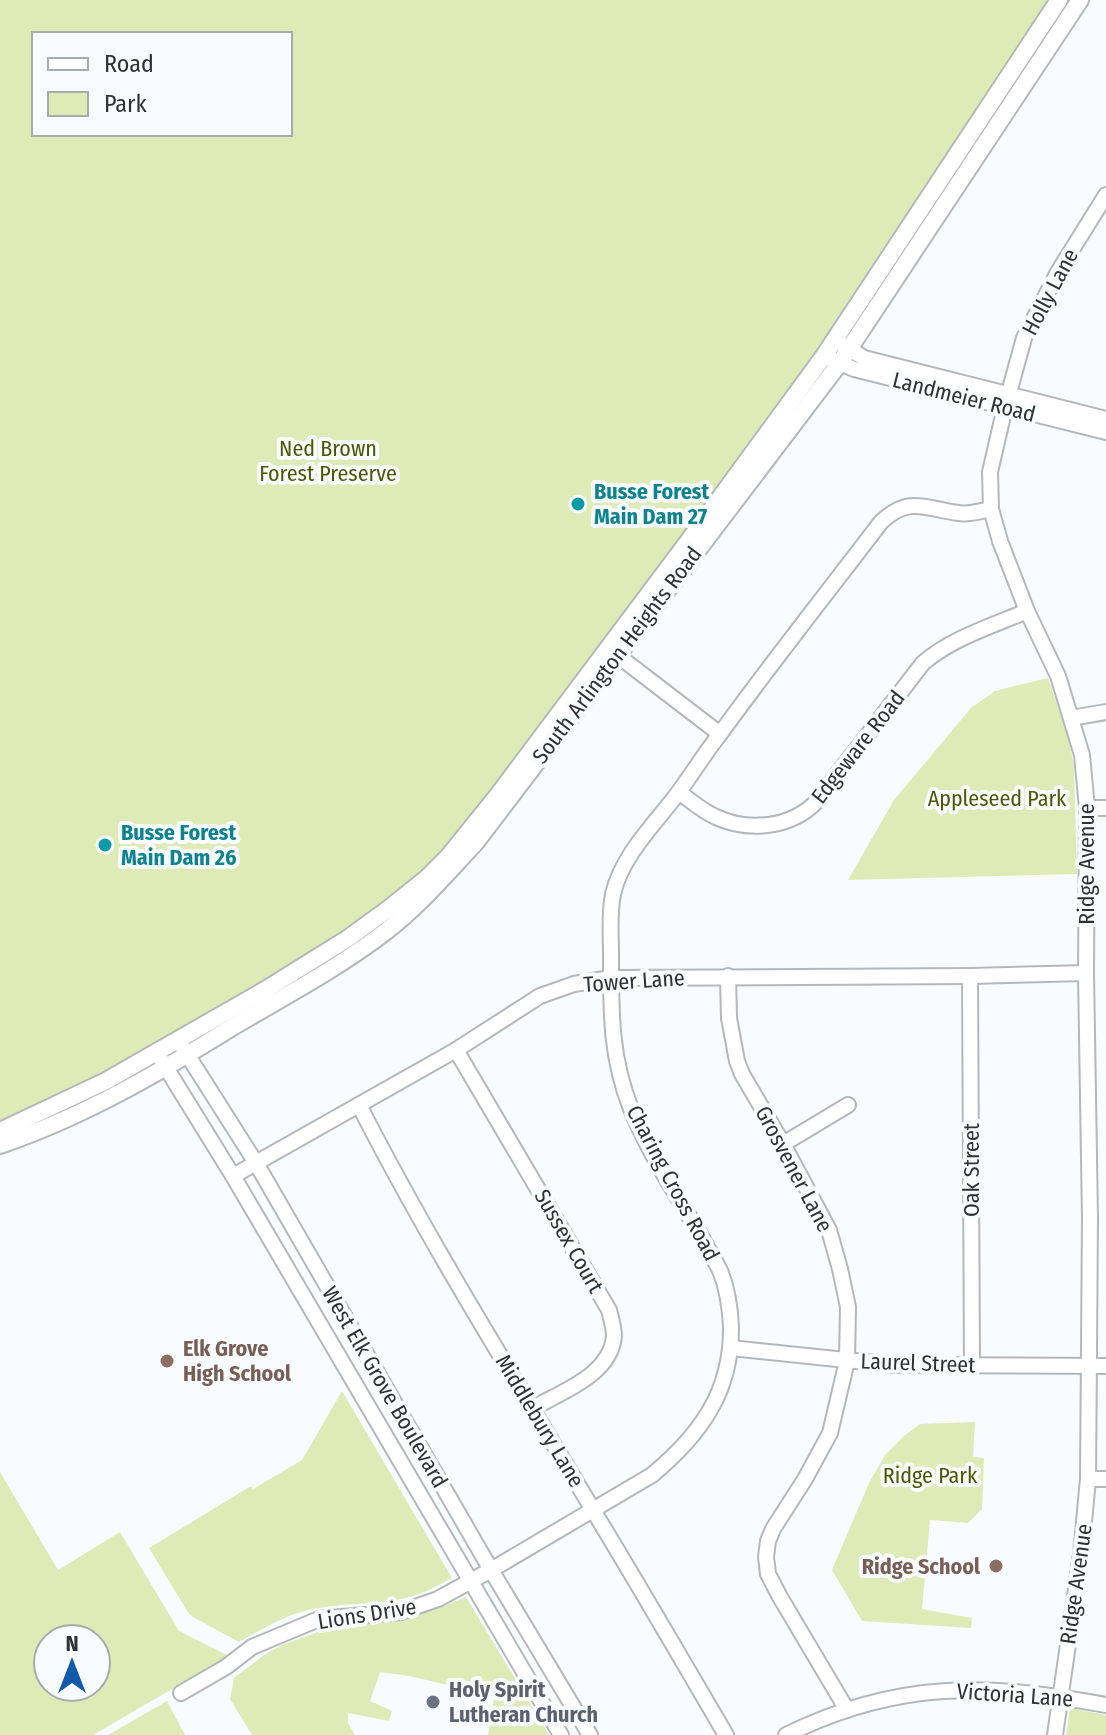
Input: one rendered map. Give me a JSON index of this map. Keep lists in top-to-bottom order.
{
  "streets": {
    "main road": ["South Arlington Heights Road"],
    "street": [
      "Holly Lane",
      "Landmeier Road",
      "Edgeware Road",
      "Ridge Avenue",
      "Tower Lane",
      "Grosvener Lane",
      "Oak Street",
      "Charing Cross Road",
      "Sussex Court",
      "Laurel Street",
      "West Elk Grove Boulevard",
      "Middlebury Lane",
      "Lions Drive",
      "Victoria Lane"
    ]
  },
  "crossings": [
    ["Holly Lane", "Landmeier Road"],
    ["Holly Lane", "Ridge Avenue"],
    ["Landmeier Road", "South Arlington Heights Road"],
    ["Landmeier Road", "Ridge Avenue"],
    ["South Arlington Heights Road", "West Elk Grove Boulevard"],
    ["Edgeware Road", "Ridge Avenue"],
    ["Edgeware Road", "Charing Cross Road"],
    ["Ridge Avenue", "Tower Lane"],
    ["Ridge Avenue", "Charing Cross Road"],
    ["Ridge Avenue", "Laurel Street"],
    ["Ridge Avenue", "Victoria Lane"],
    ["Tower Lane", "Grosvener Lane"],
    ["Tower Lane", "Oak Street"],
    ["Tower Lane", "Charing Cross Road"],
    ["Tower Lane", "Sussex Court"],
    ["Tower Lane", "West Elk Grove Boulevard"],
    ["Tower Lane", "Middlebury Lane"],
    ["Grosvener Lane", "Laurel Street"],
    ["Grosvener Lane", "Victoria Lane"],
    ["Oak Street", "Laurel Street"],
    ["Charing Cross Road", "Laurel Street"],
    ["Charing Cross Road", "West Elk Grove Boulevard"],
    ["Charing Cross Road", "Middlebury Lane"],
    ["Charing Cross Road", "Lions Drive"],
    ["Sussex Court", "Middlebury Lane"],
    ["West Elk Grove Boulevard", "Lions Drive"]
  ],
  "parks": ["Ned Brown Forest Preserve", "Appleseed Park", "Ridge Park"],
  "places": [
    "Busse Forest Main Dam 27",
    "Busse Forest Main Dam 26",
    "Elk Grove High School",
    "Ridge School",
    "Holy Spirit Lutheran Church"
  ],
  "legend": ["Road", "Park"],
  "north": "top"
}
